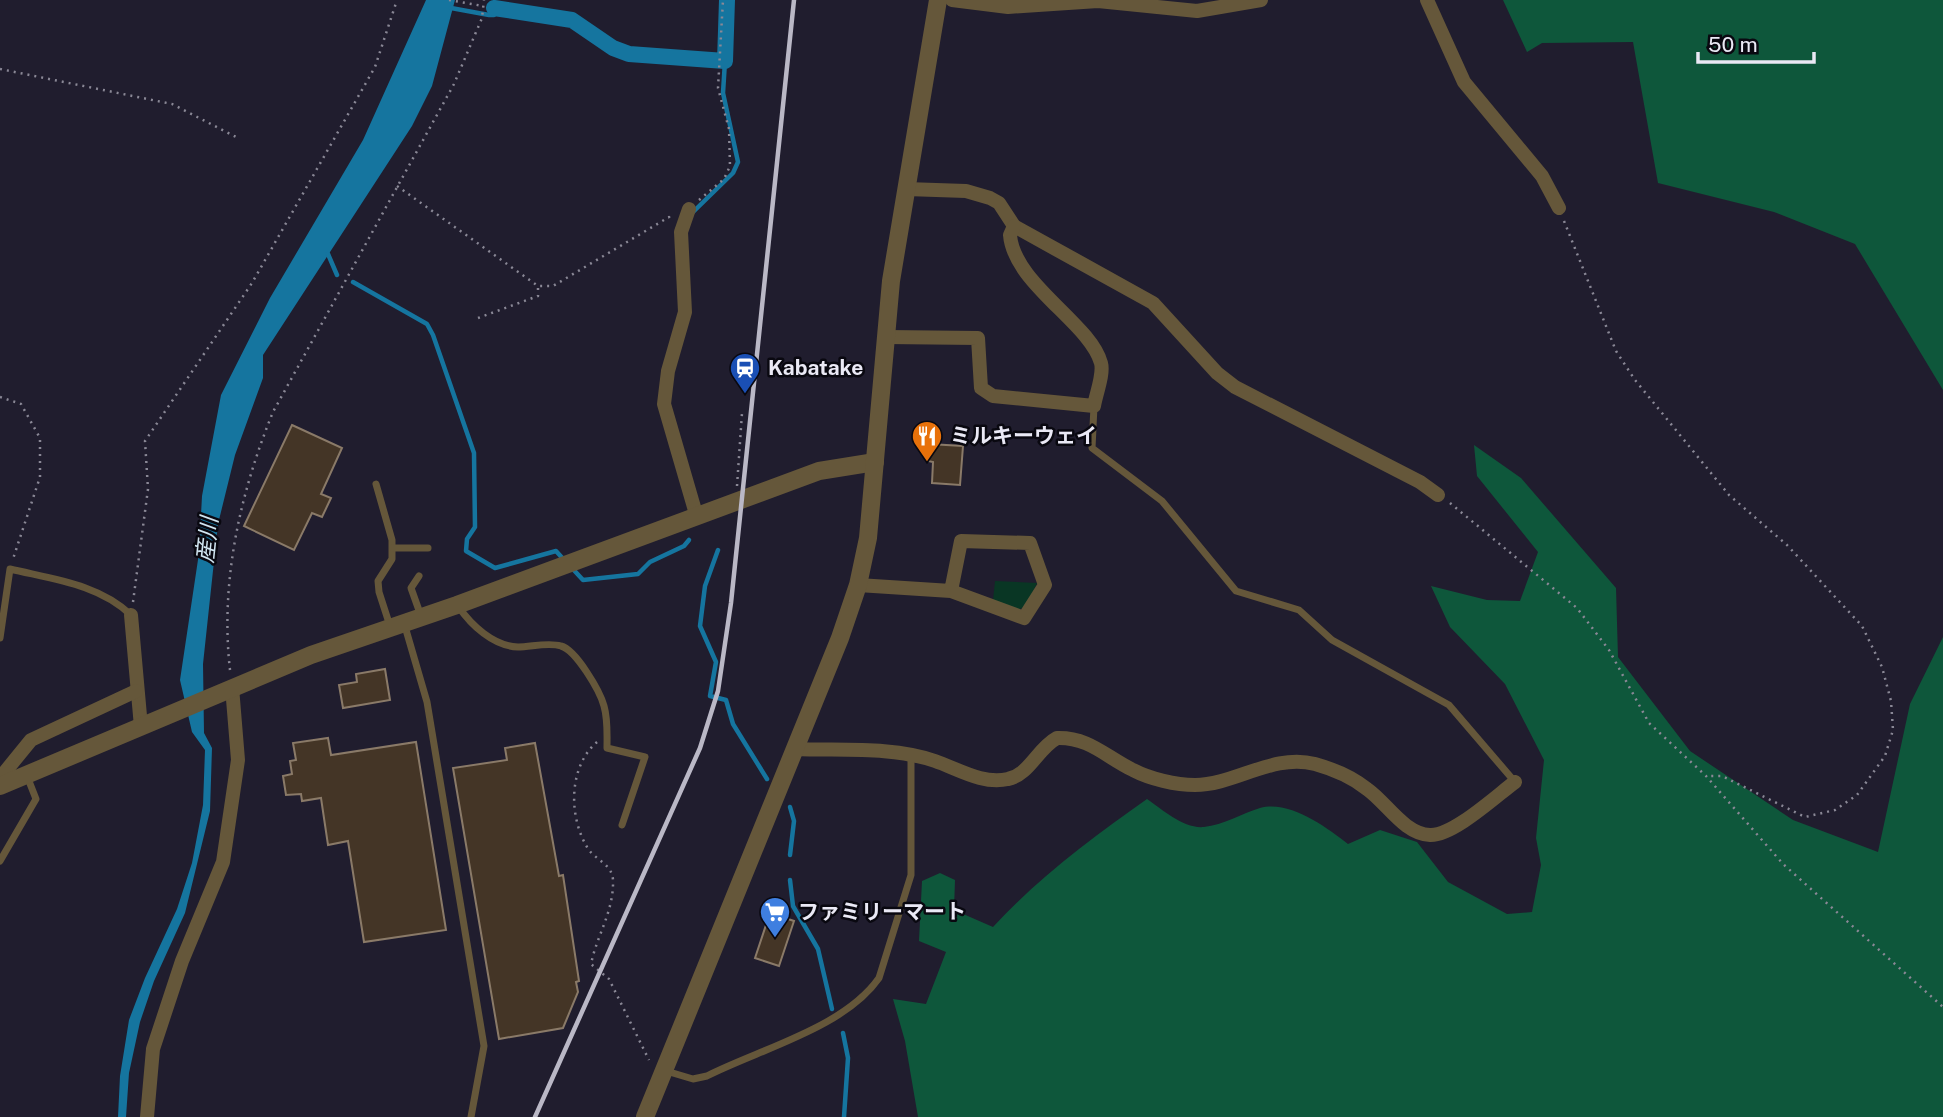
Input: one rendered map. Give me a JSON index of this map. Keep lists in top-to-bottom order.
{
  "water": ["産川"],
  "places": {
    "station": ["Kabatake"],
    "restaurant": ["ミルキーウェイ"],
    "supermarket": ["ファミリーマート"]
  },
  "scale_bar": "50 m"
}
